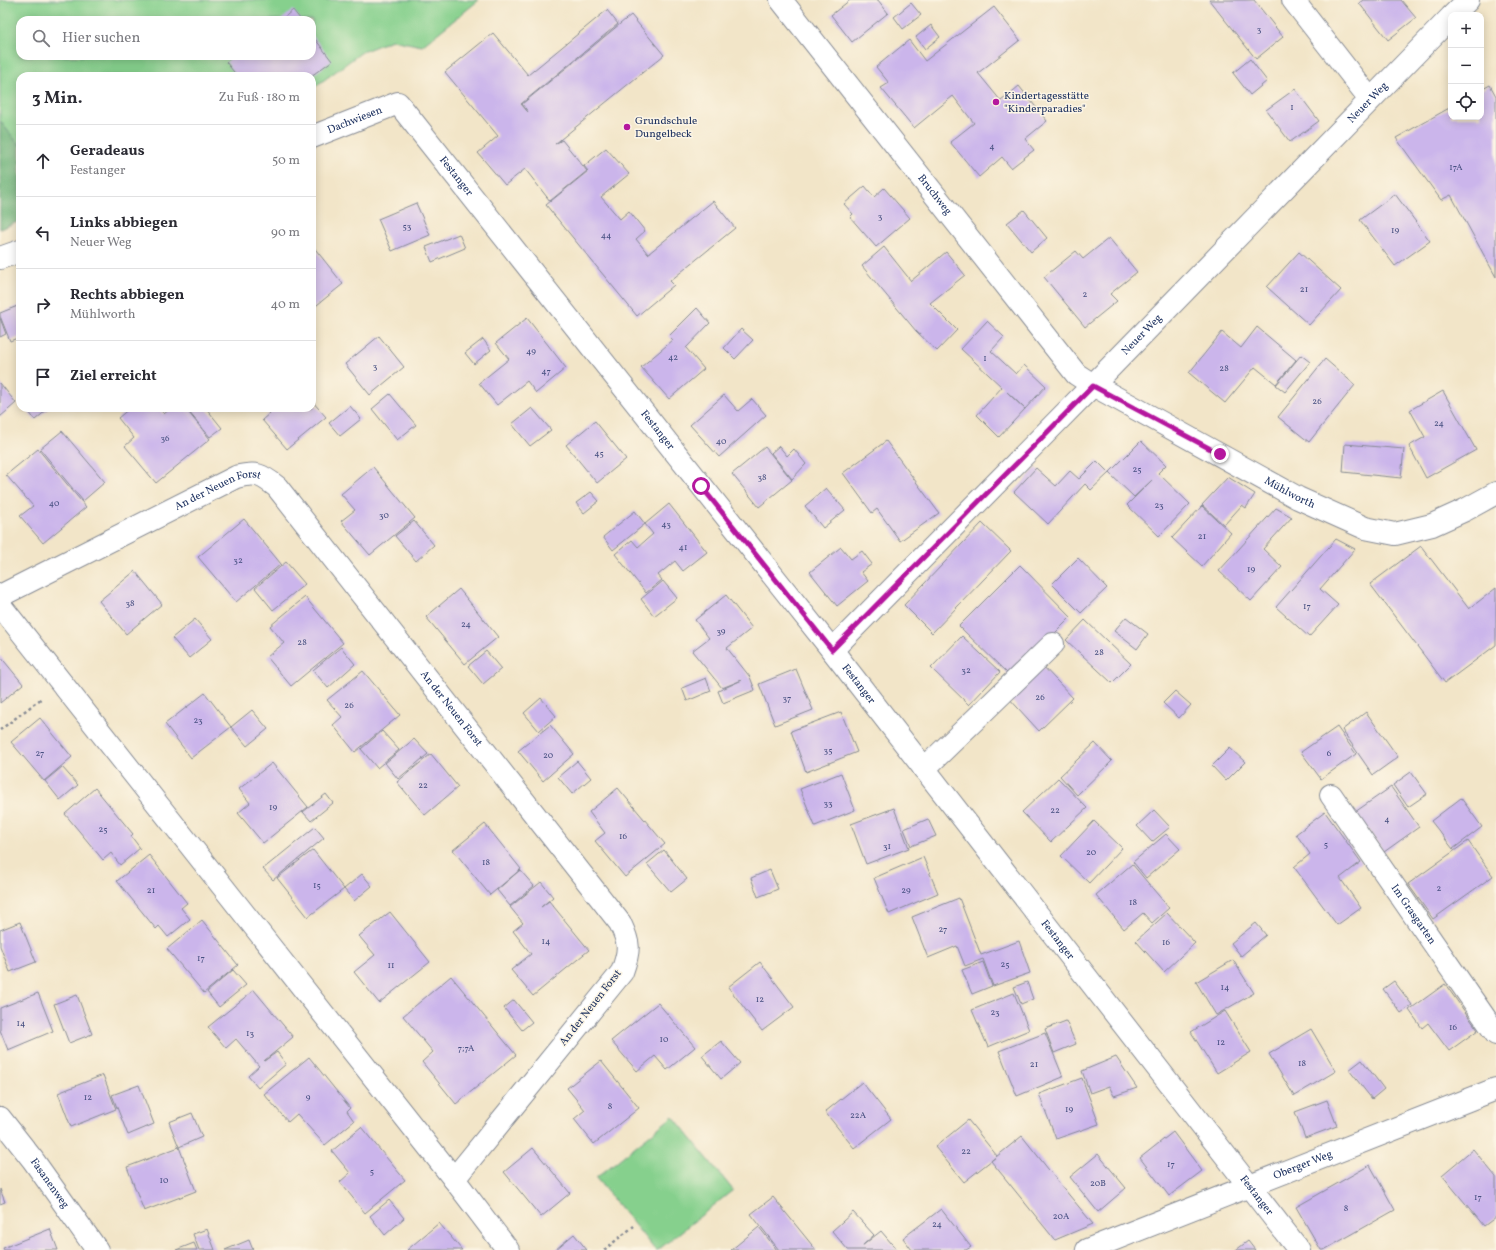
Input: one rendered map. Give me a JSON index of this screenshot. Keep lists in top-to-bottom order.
{
  "streets": {
    "street": [
      "Neuer Weg",
      "Dachwiesen",
      "Festanger",
      "Bruchweg",
      "Mühlworth",
      "An der Neuen Forst",
      "Im Grasgarten",
      "Oberger Weg",
      "Fasanenweg"
    ]
  },
  "crossings": [
    ["Neuer Weg", "Festanger"],
    ["Neuer Weg", "Bruchweg"],
    ["Neuer Weg", "Mühlworth"],
    ["Dachwiesen", "Festanger"],
    ["Festanger", "Oberger Weg"],
    ["Bruchweg", "Mühlworth"]
  ],
  "places": ["Kindertagesstätte \"Kinderparadies\"", "Grundschule Dungelbeck"],
  "house_numbers": [
    "3",
    "1",
    "4",
    "17A",
    "3",
    "53",
    "19",
    "44",
    "21",
    "2",
    "49",
    "42",
    "1",
    "3",
    "28",
    "47",
    "26",
    "24",
    "36",
    "40",
    "45",
    "25",
    "38",
    "40",
    "23",
    "30",
    "43",
    "21",
    "41",
    "32",
    "19",
    "38",
    "17",
    "24",
    "39",
    "28",
    "28",
    "32",
    "26",
    "37",
    "26",
    "23",
    "35",
    "27",
    "6",
    "20",
    "22",
    "33",
    "19",
    "22",
    "4",
    "25",
    "16",
    "5",
    "31",
    "20",
    "18",
    "15",
    "2",
    "21",
    "29",
    "18",
    "27",
    "14",
    "16",
    "17",
    "25",
    "11",
    "14",
    "12",
    "23",
    "14",
    "16",
    "13",
    "10",
    "12",
    "7;7A",
    "18",
    "21",
    "12",
    "9",
    "8",
    "19",
    "22A",
    "22",
    "17",
    "5",
    "10",
    "20B",
    "17",
    "8",
    "20A",
    "24"
  ],
  "page": {
    "map_buttons": ["+", "−"],
    "search": "Hier suchen",
    "heading": ["3 Min.", "Zu Fuß · 180 m"],
    "list": [
      ["Geradeaus", "Festanger", "50 m"],
      ["Links abbiegen", "Neuer Weg", "90 m"],
      ["Rechts abbiegen", "Mühlworth", "40 m"],
      "Ziel erreicht"
    ]
  }
}
